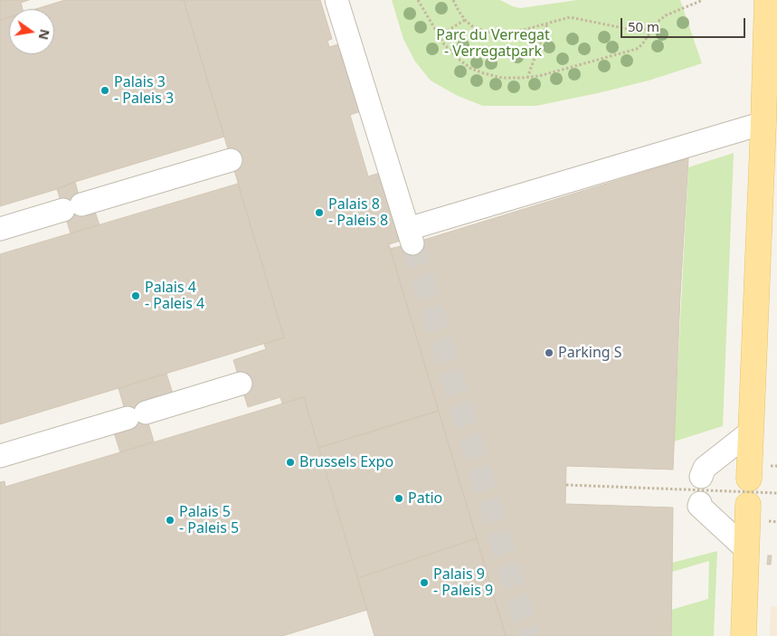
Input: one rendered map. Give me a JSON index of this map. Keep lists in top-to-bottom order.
{
  "parks": ["Parc du Verregat - Verregatpark"],
  "places": [
    "Palais 3 - Paleis 3",
    "Palais 8 - Paleis 8",
    "Palais 4 - Paleis 4",
    "Parking S",
    "Brussels Expo",
    "Patio",
    "Palais 5 - Paleis 5",
    "Palais 9 - Paleis 9"
  ],
  "scale_bar": "50 m",
  "north": "right"
}
